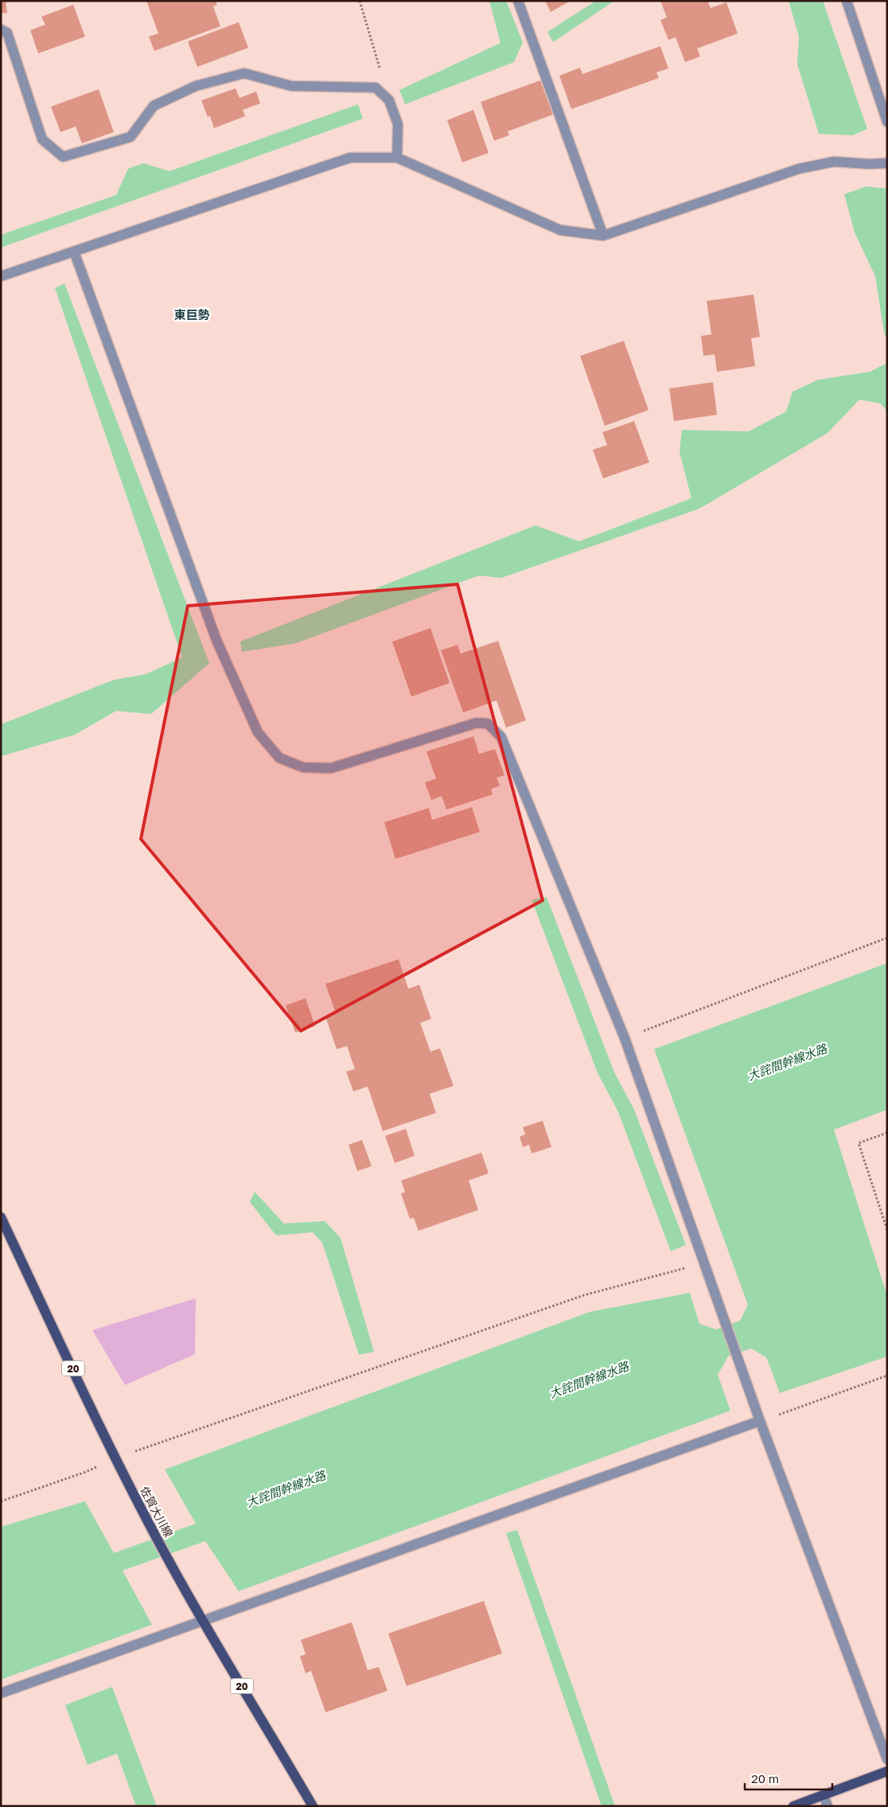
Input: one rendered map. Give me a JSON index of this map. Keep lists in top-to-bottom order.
{
  "streets": {
    "main road": ["20", "佐賀大川線"]
  },
  "districts": ["東巨勢"],
  "water": ["大詫間幹線水路"],
  "scale_bar": "20 m"
}
